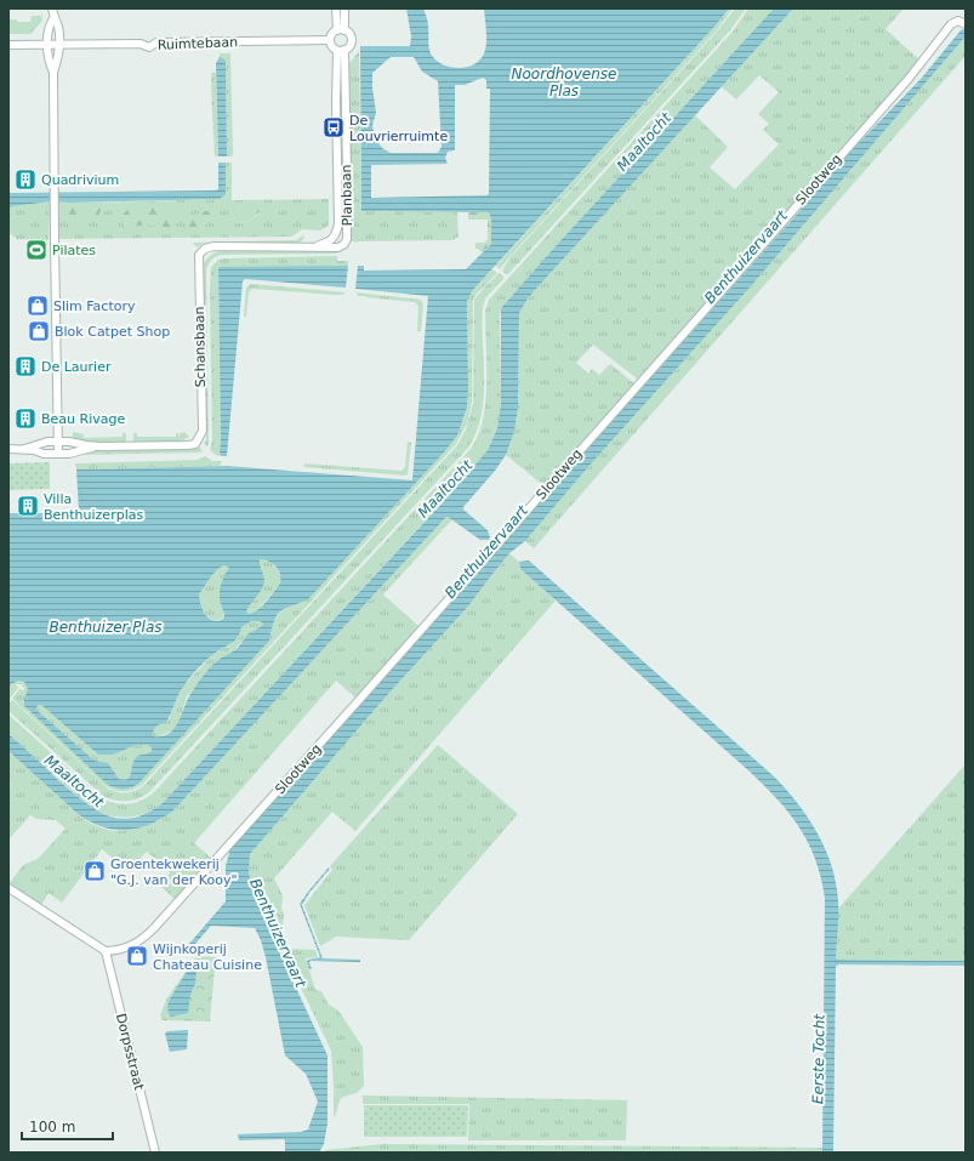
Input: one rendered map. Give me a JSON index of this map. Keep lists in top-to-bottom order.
{
  "streets": {
    "street": [
      "Ruimtebaan",
      "Slootweg",
      "Planbaan",
      "Schansbaan",
      "Dorpsstraat"
    ]
  },
  "crossings": [
    ["Ruimtebaan", "Planbaan"],
    ["Slootweg", "Dorpsstraat"],
    ["Planbaan", "Schansbaan"]
  ],
  "water": [
    "Noordhovense Plas",
    "Maaltocht",
    "Benthuizervaart",
    "Benthuizer Plas",
    "Eerste Tocht"
  ],
  "places": {
    "bus stop": ["De Louvrierruimte"],
    "building": [
      "Quadrivium",
      "De Laurier",
      "Beau Rivage",
      "Villa Benthuizerplas"
    ],
    "sports": ["Pilates"],
    "shop": [
      "Slim Factory",
      "Blok Catpet Shop",
      "Groentekwekerij \"G.J. van der Kooy\"",
      "Wijnkoperij Chateau Cuisine"
    ]
  },
  "scale_bar": "100 m"
}
